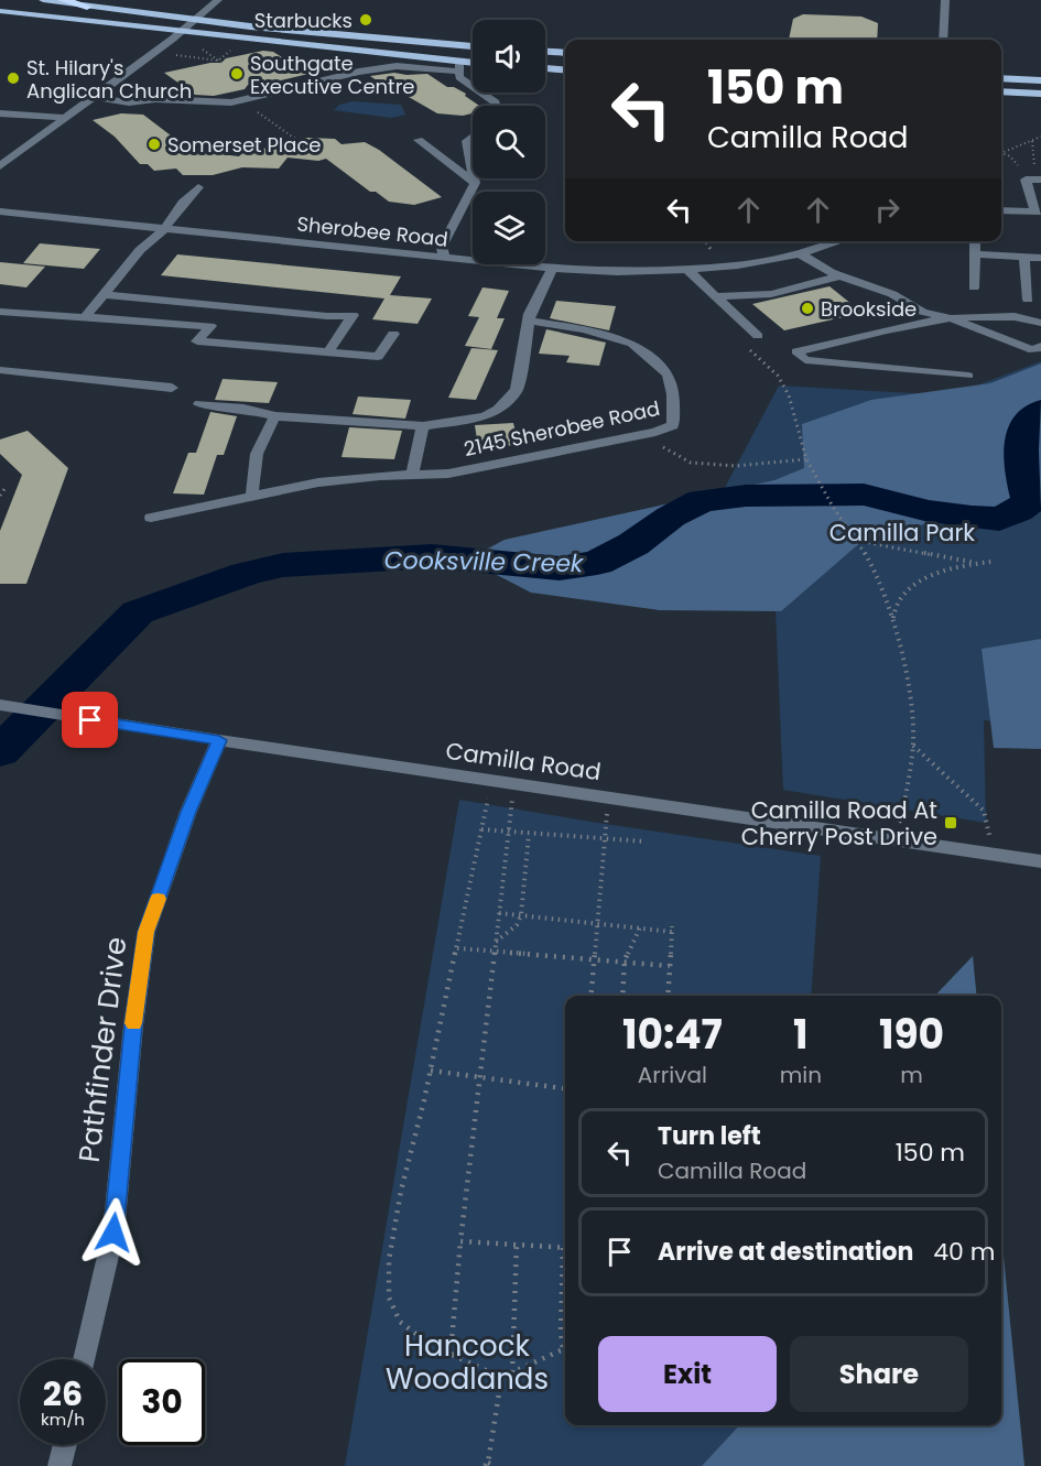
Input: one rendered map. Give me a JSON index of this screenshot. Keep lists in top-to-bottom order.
{
  "streets": {
    "street": [
      "Sherobee Road",
      "2145 Sherobee Road",
      "Camilla Road",
      "Pathfinder Drive"
    ]
  },
  "crossings": [
    ["Sherobee Road", "2145 Sherobee Road"],
    ["Camilla Road", "Pathfinder Drive"]
  ],
  "water": ["Cooksville Creek"],
  "parks": ["Camilla Park", "Hancock Woodlands"],
  "places": {
    "other": [
      "Starbucks",
      "Southgate Executive Centre",
      "St. Hilary's Anglican Church",
      "Somerset Place",
      "Brookside"
    ],
    "transit": ["Camilla Road At Cherry Post Drive"]
  },
  "page": {
    "turn": ["150 m", "Camilla Road"],
    "eta": [
      "10:47",
      "Arrival",
      "1",
      "min",
      "190",
      "m"
    ],
    "list": [
      {
        "name": "Turn left",
        "note": "Camilla Road",
        "value": "150 m"
      },
      {
        "name": "Arrive at destination",
        "value": "40 m"
      }
    ],
    "buttons": ["Exit", "Share"],
    "speed": "26 km/h",
    "limit": "30"
  }
}
